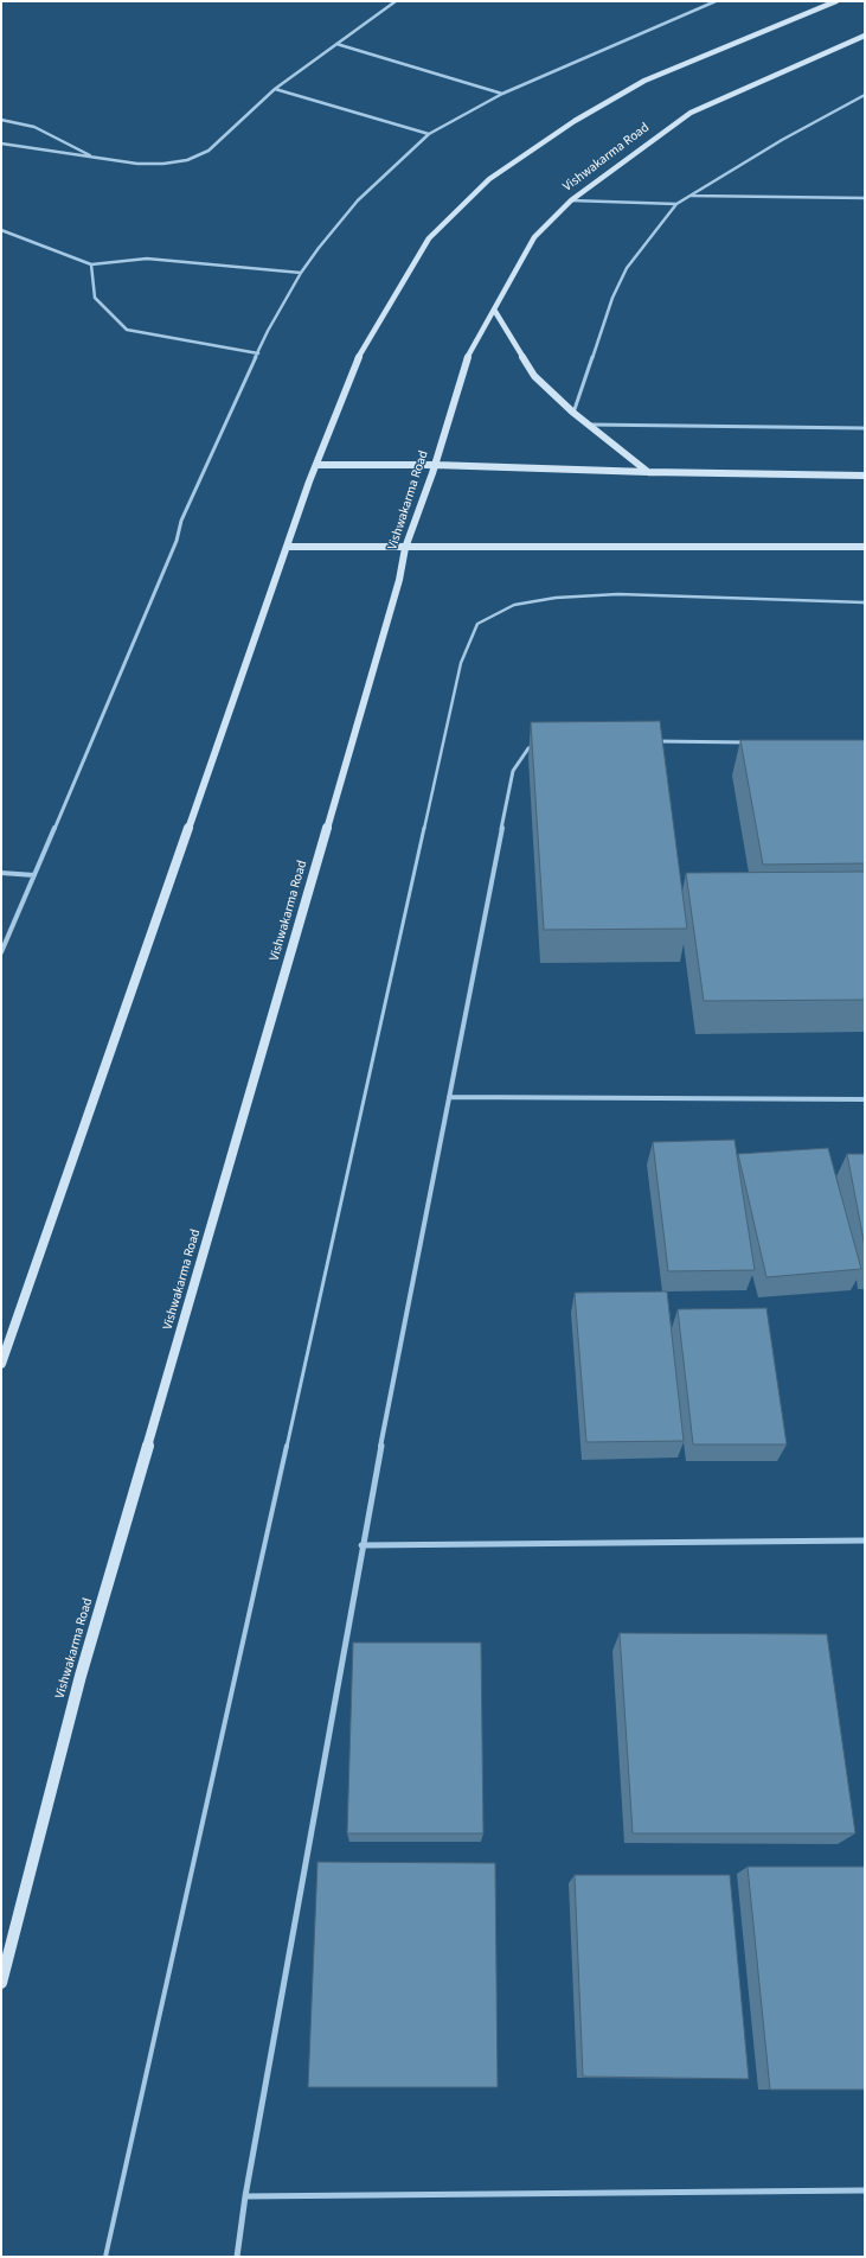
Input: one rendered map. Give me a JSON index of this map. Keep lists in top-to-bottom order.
{
  "streets": {
    "street": ["Vishwakarma Road"]
  }
}
